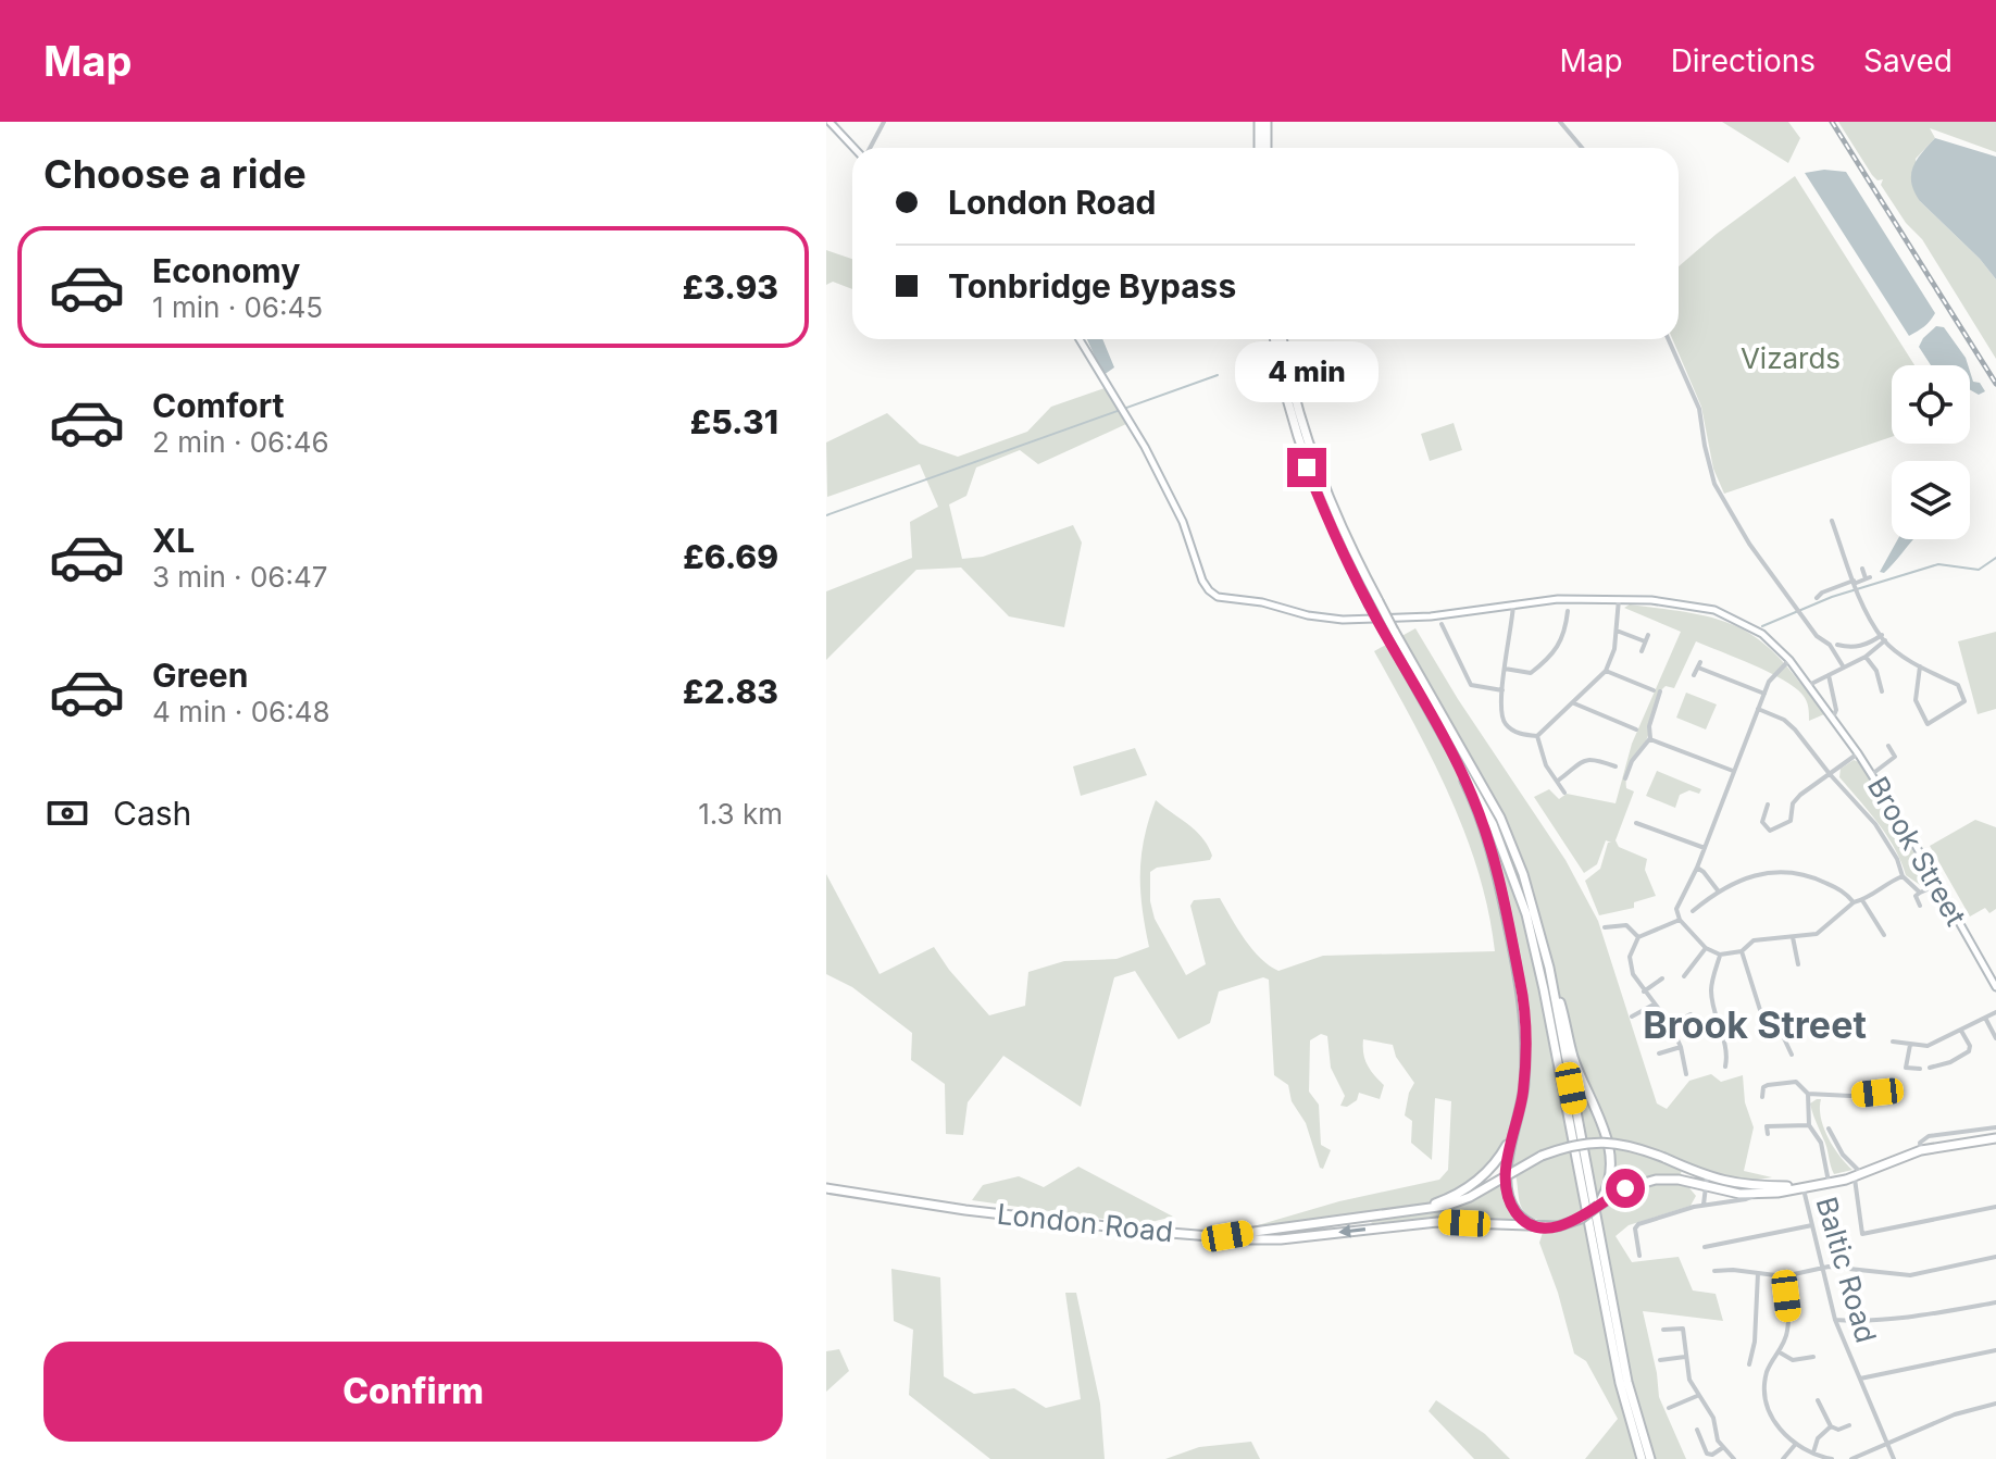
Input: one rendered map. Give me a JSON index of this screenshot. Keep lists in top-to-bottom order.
{
  "streets": {
    "highway": ["London Road"],
    "street": ["Brook Street", "Baltic Road"]
  },
  "districts": ["Brook Street"],
  "parks": ["Vizards"],
  "page": {
    "header": "Map",
    "nav": ["Map", "Directions", "Saved"],
    "heading": "Choose a ride",
    "banner": ["London Road", "Tonbridge Bypass"],
    "list": [
      {
        "name": "Economy",
        "note": "1 min · 06:45",
        "value": "£3.93"
      },
      {
        "name": "Comfort",
        "note": "2 min · 06:46",
        "value": "£5.31"
      },
      {
        "name": "XL",
        "note": "3 min · 06:47",
        "value": "£6.69"
      },
      {
        "name": "Green",
        "note": "4 min · 06:48",
        "value": "£2.83"
      }
    ],
    "bubble": "4 min",
    "pay": ["Cash", "1.3 km"],
    "buttons": "Confirm"
  }
}
